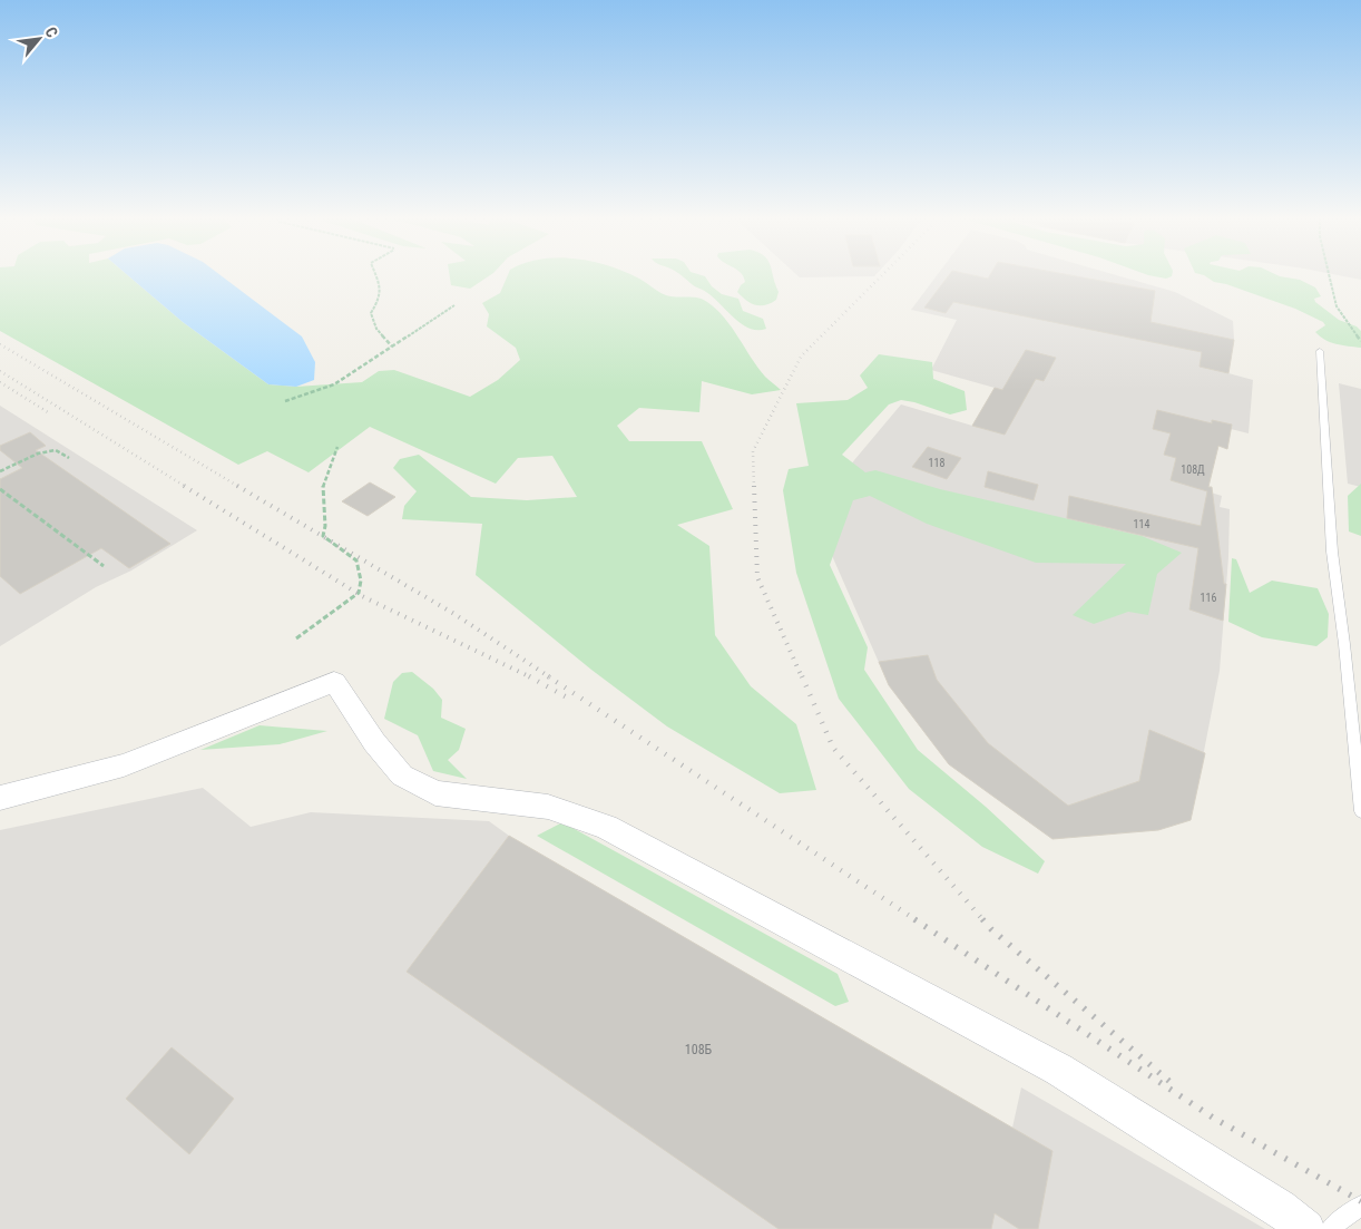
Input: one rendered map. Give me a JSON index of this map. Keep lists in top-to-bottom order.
{
  "house_numbers": [
    "118",
    "108Д",
    "114",
    "116",
    "108Б"
  ],
  "north": "top right"
}
